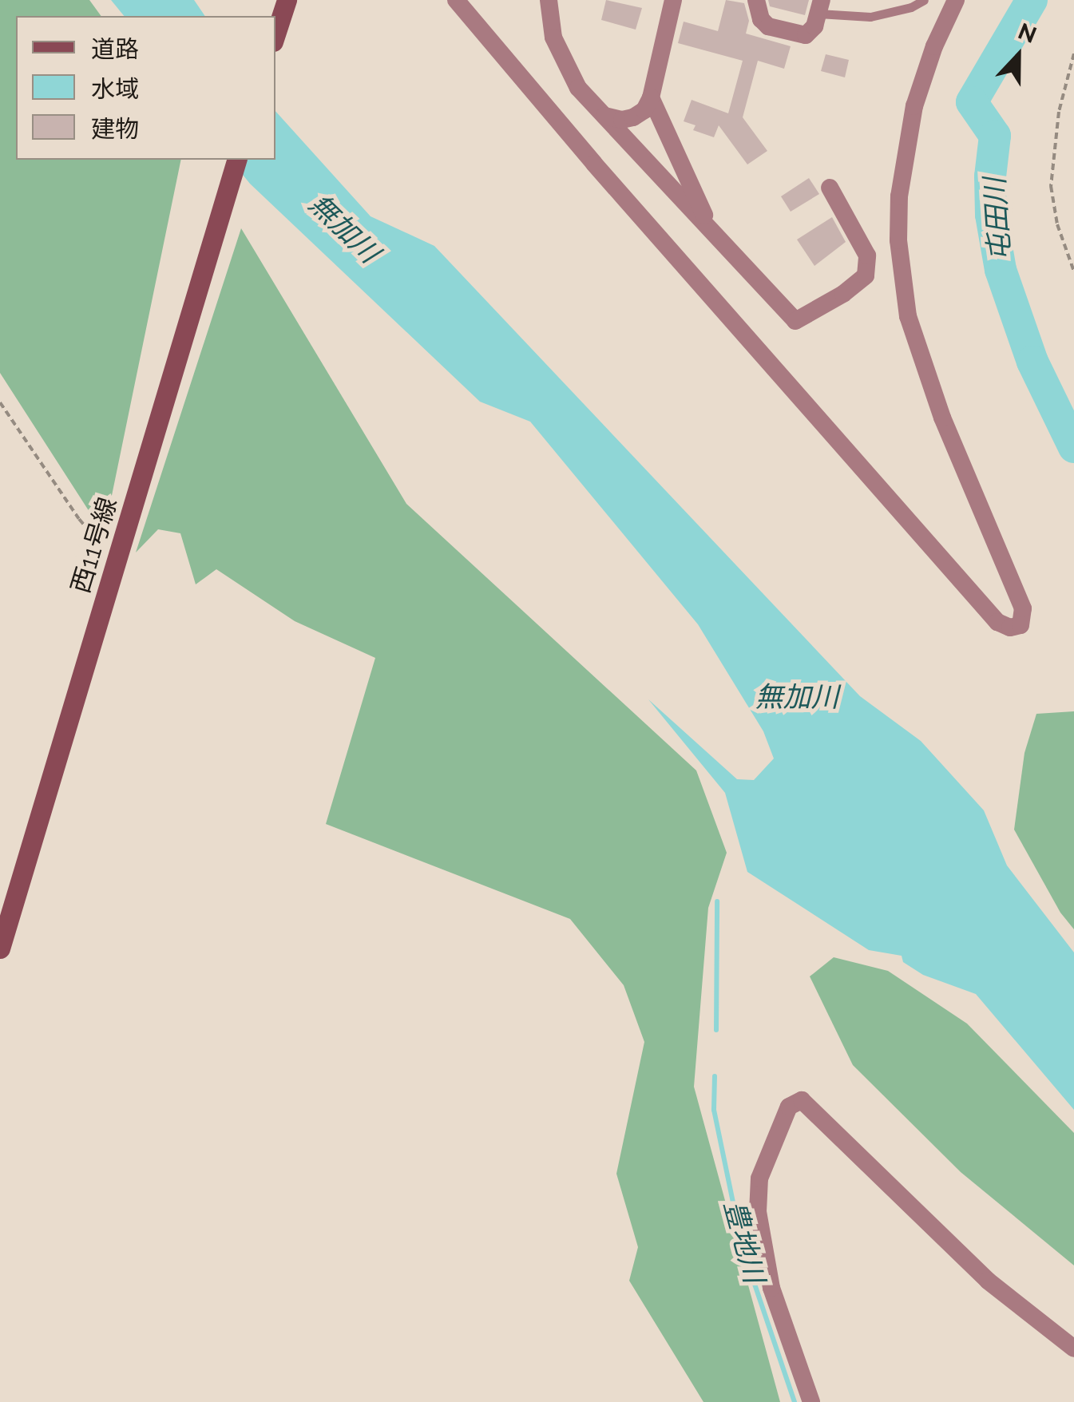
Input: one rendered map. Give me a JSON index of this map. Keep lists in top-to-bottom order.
{
  "streets": {
    "street": ["西11号線"]
  },
  "water": ["屯田川", "無加川", "豊地川"],
  "legend": ["道路", "水域", "建物"],
  "north": "top"
}
